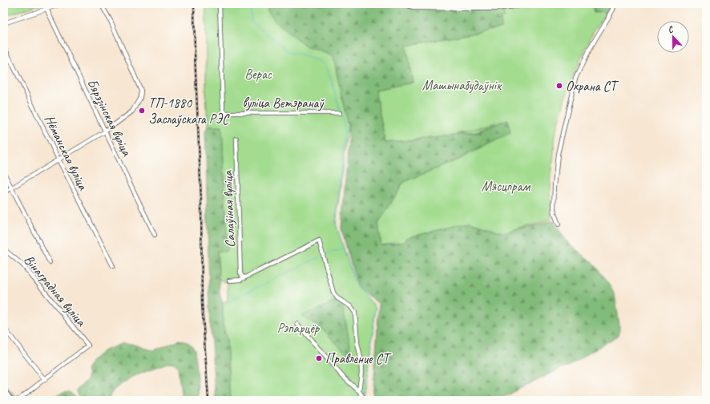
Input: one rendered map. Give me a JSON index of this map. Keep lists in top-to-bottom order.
{
  "streets": {
    "street": [
      "вуліца Ветэранаў",
      "Бярэзінская вуліца",
      "Нёманская вуліца",
      "Салаўіная вуліца",
      "Вінаградная вуліца"
    ]
  },
  "parks": [
    "Верас",
    "Машынабудаўнік",
    "Мясцпрам",
    "Рэпарцёр"
  ],
  "places": ["Охрана СТ", "ТП-1880 Заслаўскага РЭС", "Правление СТ"],
  "north": "top"
}
